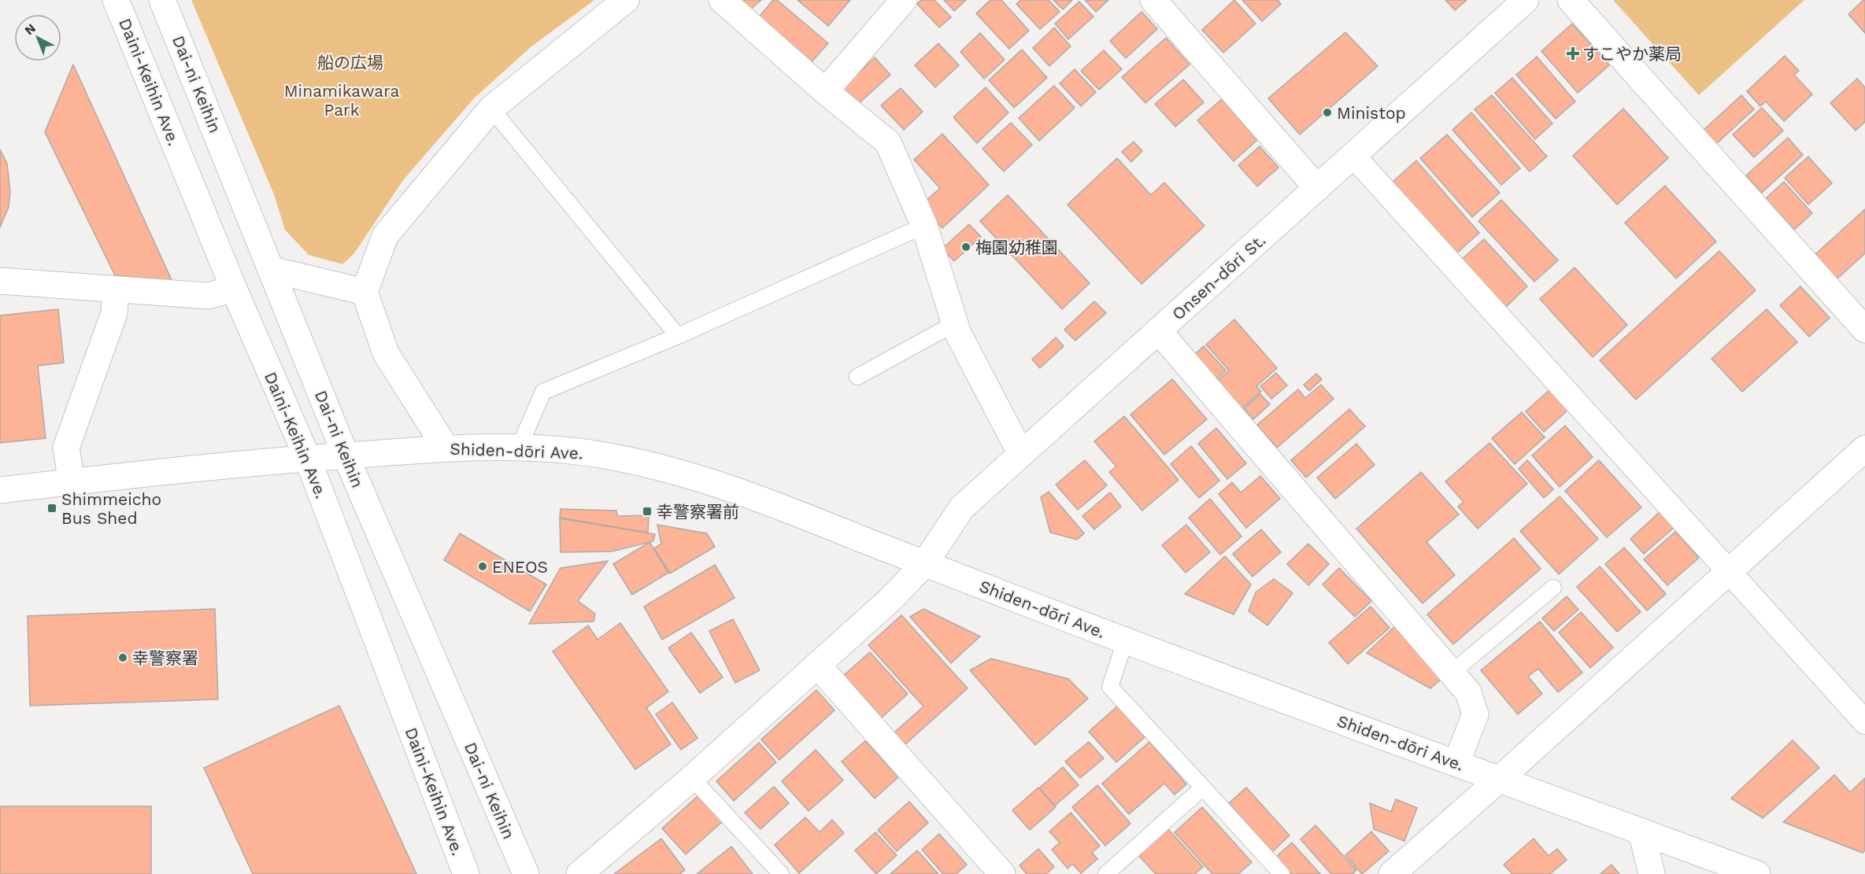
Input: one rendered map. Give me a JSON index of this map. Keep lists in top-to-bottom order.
{
  "streets": {
    "main road": [
      "Daini-Keihin Ave.",
      "Dai-ni Keihin",
      "Onsen-dōri St.",
      "Shiden-dōri Ave."
    ]
  },
  "crossings": [
    ["Daini-Keihin Ave.", "Shiden-dōri Ave."],
    ["Dai-ni Keihin", "Shiden-dōri Ave."],
    ["Onsen-dōri St.", "Shiden-dōri Ave."]
  ],
  "parks": ["船の広場", "Minamikawara Park"],
  "places": {
    "health": ["すこやか薬局"],
    "other": [
      "Ministop",
      "梅園幼稚園",
      "ENEOS",
      "幸警察署"
    ],
    "transit": ["Shimmeicho Bus Shed", "幸警察署前"]
  },
  "north": "top left"
}
